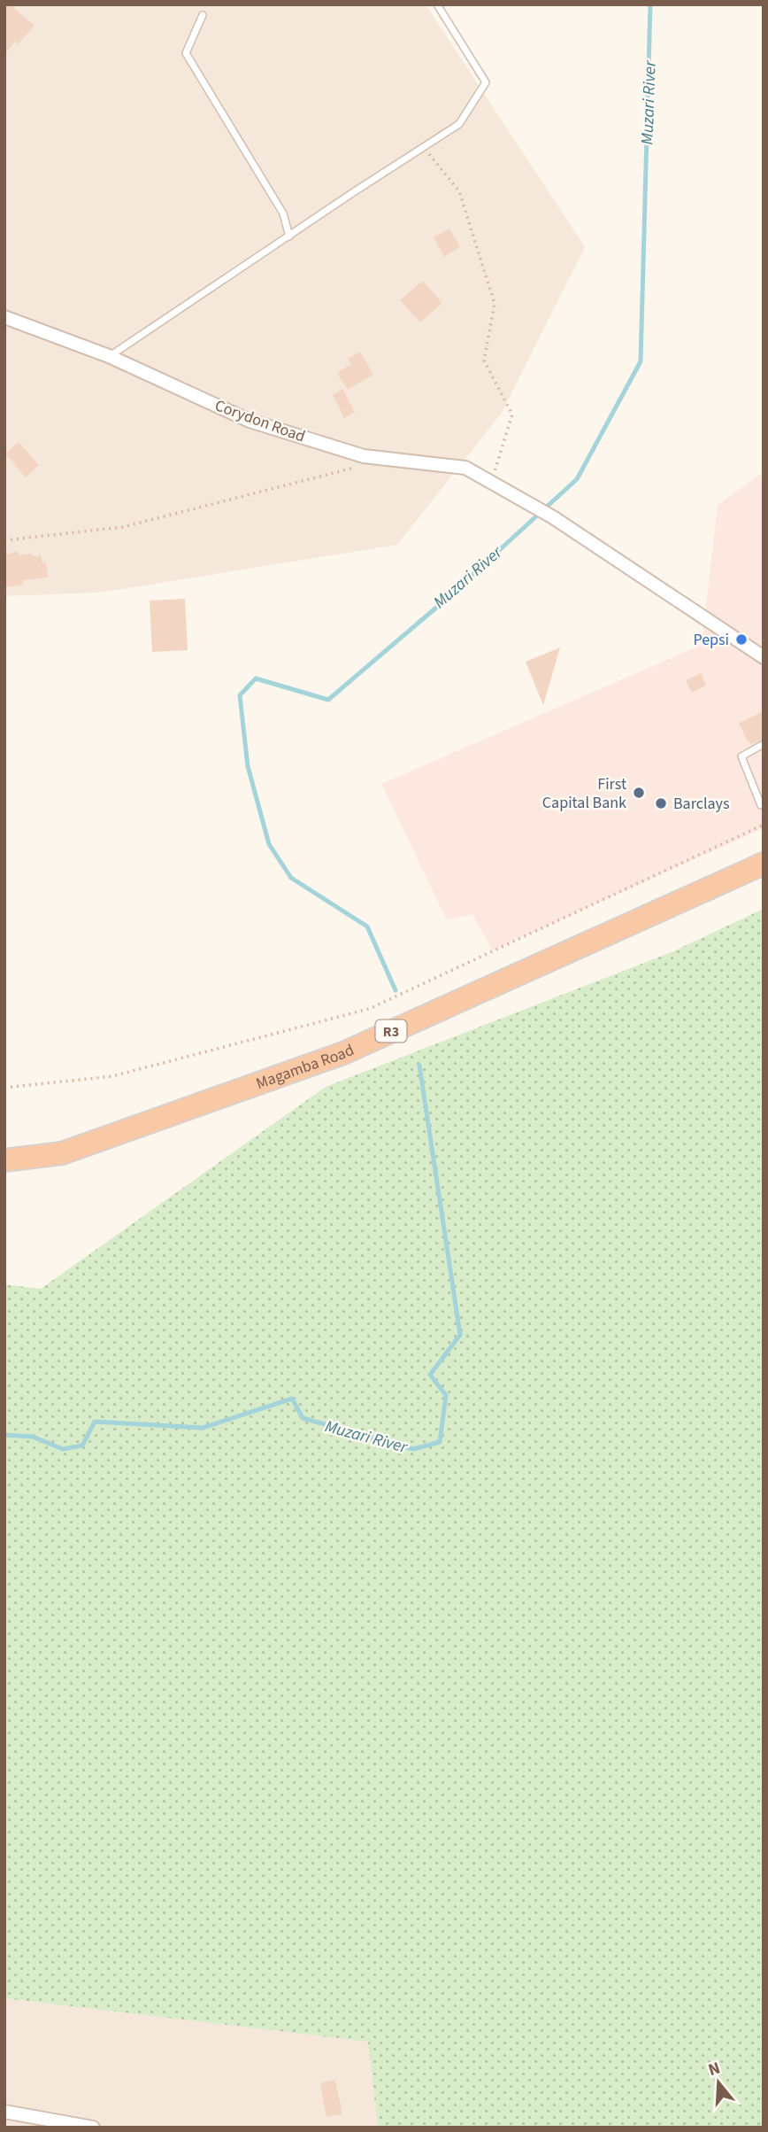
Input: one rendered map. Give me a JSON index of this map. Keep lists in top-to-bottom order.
{
  "streets": {
    "highway": ["R3", "Magamba Road"],
    "street": ["Corydon Road"]
  },
  "water": ["Muzari River"],
  "places": ["Pepsi", "First Capital Bank", "Barclays"],
  "north": "top"
}
